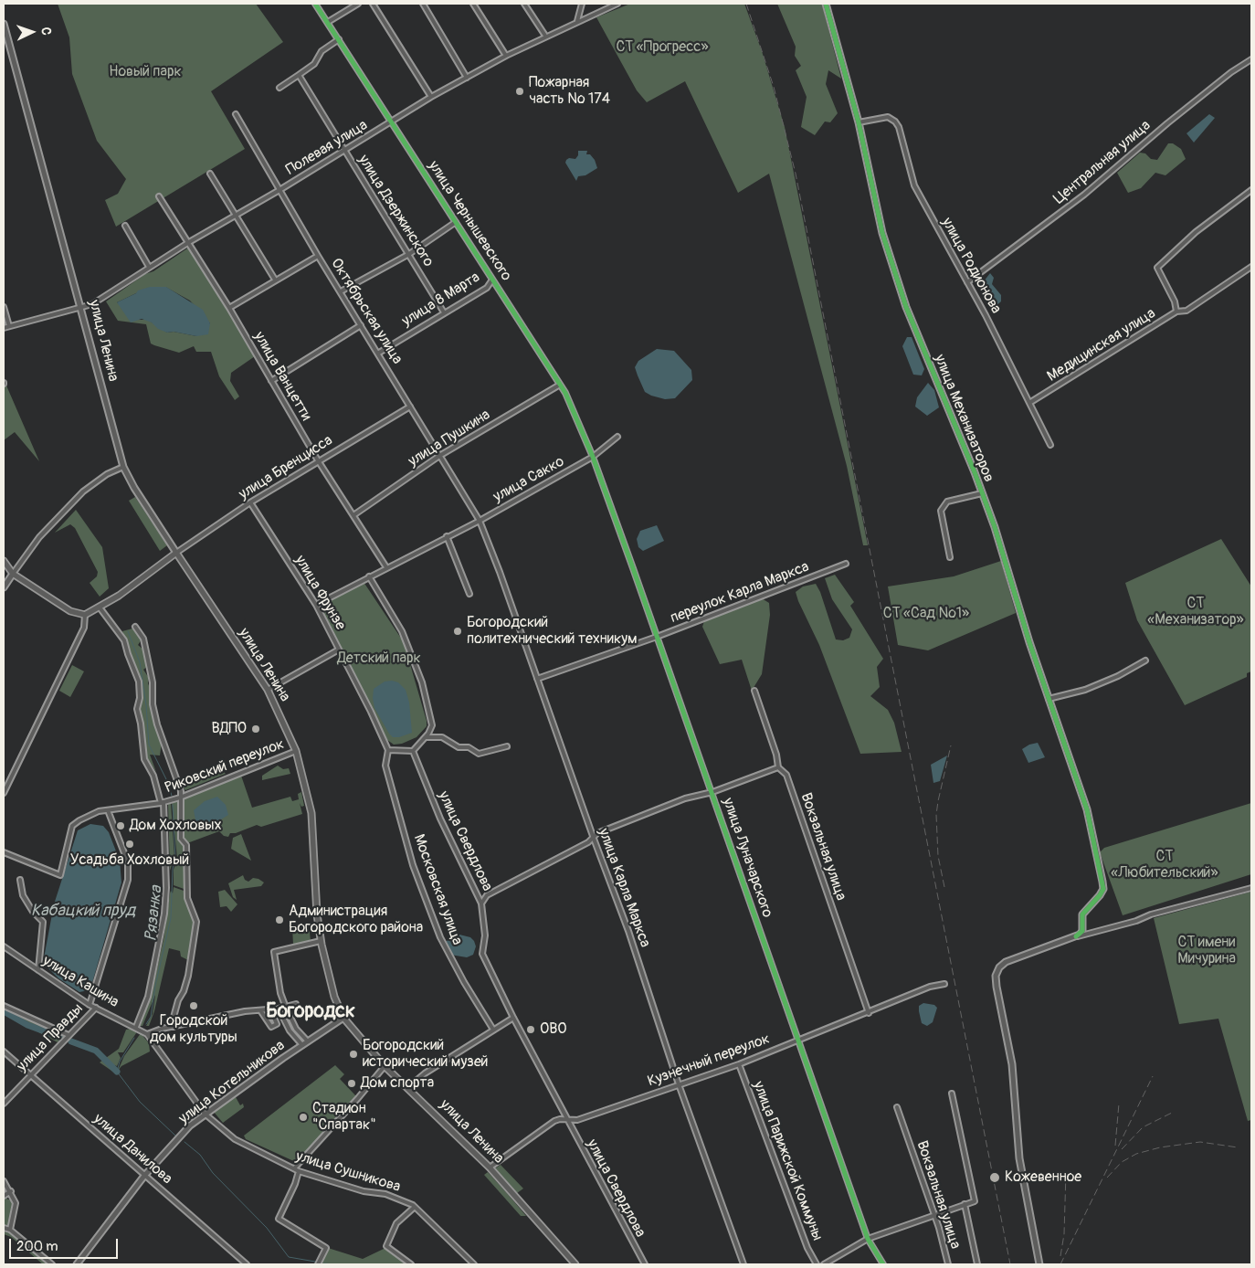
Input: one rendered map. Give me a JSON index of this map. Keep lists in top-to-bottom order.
{
  "streets": {
    "main road": ["улица Ленина"],
    "street": [
      "Полевая улица",
      "Центральная улица",
      "улица Дзержинского",
      "улица Чернышевского",
      "улица Родионова",
      "улица 8 Марта",
      "Октябрьская улица",
      "Медицинская улица",
      "улица Ванцетти",
      "улица Механизаторов",
      "улица Пушкина",
      "улица Бренцисса",
      "улица Сакко",
      "улица Фрунзе",
      "переулок Карла Маркса",
      "Риковский переулок",
      "улица Свердлова",
      "Вокзальная улица",
      "улица Луначарского",
      "улица Карла Маркса",
      "Московская улица",
      "улица Кашина",
      "улица Правды",
      "Кузнечный переулок",
      "улица Котельникова",
      "улица Данилова",
      "улица Парижской Коммуны",
      "улица Сушникова"
    ]
  },
  "crossings": [
    ["Полевая улица", "улица Дзержинского"],
    ["Полевая улица", "улица Чернышевского"],
    ["Полевая улица", "Октябрьская улица"],
    ["Полевая улица", "улица Ленина"],
    ["Полевая улица", "улица Ванцетти"],
    ["Центральная улица", "улица Родионова"],
    ["улица Дзержинского", "улица 8 Марта"],
    ["улица Чернышевского", "улица 8 Марта"],
    ["улица Чернышевского", "улица Пушкина"],
    ["улица Чернышевского", "улица Сакко"],
    ["улица Чернышевского", "улица Луначарского"],
    ["улица Родионова", "Медицинская улица"],
    ["улица Родионова", "улица Механизаторов"],
    ["улица 8 Марта", "Октябрьская улица"],
    ["Октябрьская улица", "улица Пушкина"],
    ["Октябрьская улица", "улица Бренцисса"],
    ["Октябрьская улица", "улица Сакко"],
    ["Октябрьская улица", "улица Карла Маркса"],
    ["улица Ленина", "улица Бренцисса"],
    ["улица Ленина", "Риковский переулок"],
    ["улица Ленина", "Кузнечный переулок"],
    ["улица Ленина", "улица Котельникова"],
    ["улица Ванцетти", "улица Пушкина"],
    ["улица Ванцетти", "улица Бренцисса"],
    ["улица Ванцетти", "улица Сакко"],
    ["улица Бренцисса", "улица Фрунзе"],
    ["улица Сакко", "улица Фрунзе"],
    ["улица Сакко", "улица Луначарского"],
    ["улица Сакко", "улица Карла Маркса"],
    ["улица Фрунзе", "Московская улица"],
    ["переулок Карла Маркса", "улица Луначарского"],
    ["переулок Карла Маркса", "улица Карла Маркса"],
    ["улица Свердлова", "Кузнечный переулок"],
    ["Вокзальная улица", "Кузнечный переулок"],
    ["улица Луначарского", "Кузнечный переулок"],
    ["улица Карла Маркса", "Кузнечный переулок"],
    ["улица Кашина", "улица Правды"],
    ["улица Кашина", "улица Сушникова"],
    ["улица Правды", "улица Данилова"],
    ["Кузнечный переулок", "улица Парижской Коммуны"],
    ["улица Котельникова", "улица Данилова"],
    ["улица Котельникова", "улица Сушникова"]
  ],
  "districts": ["Богородск"],
  "water": ["Кабацкий пруд", "Рязанка"],
  "parks": [
    "СТ «Прогресс»",
    "Новый парк",
    "СТ «Механизатор»",
    "СТ «Сад №1»",
    "Детский парк",
    "СТ «Любительский»",
    "СТ имени Мичурина"
  ],
  "places": [
    "Пожарная часть № 174",
    "Богородский политехнический техникум",
    "ВДПО",
    "Дом Хохловых",
    "Усадьба Хохловый",
    "Администрация Богородского района",
    "Городской дом культуры",
    "ОВО",
    "Богородский исторический музей",
    "Дом спорта",
    "Стадион \"Спартак\"",
    "Кожевенное"
  ],
  "scale_bar": "200 m",
  "north": "right"
}
